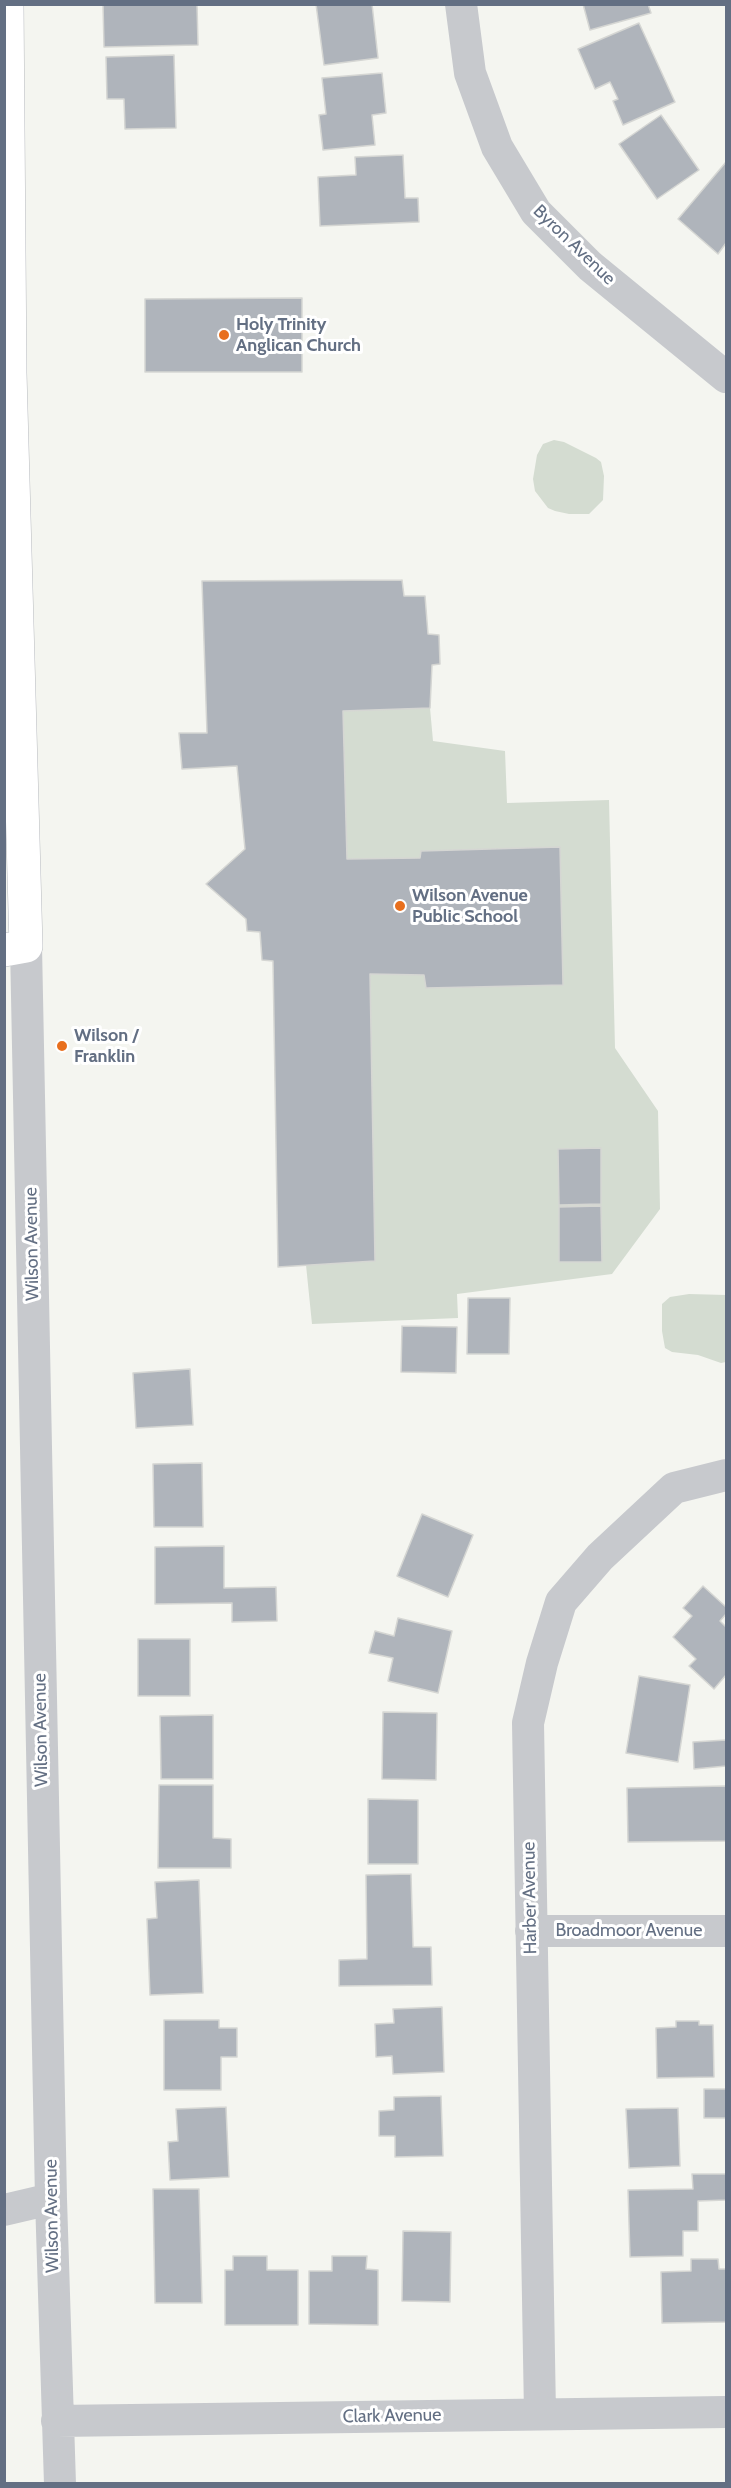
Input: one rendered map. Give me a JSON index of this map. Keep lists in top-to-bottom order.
{
  "streets": {
    "street": [
      "Byron Avenue",
      "Wilson Avenue",
      "Harber Avenue",
      "Broadmoor Avenue",
      "Clark Avenue"
    ]
  },
  "crossings": [
    ["Wilson Avenue", "Clark Avenue"],
    ["Harber Avenue", "Broadmoor Avenue"],
    ["Harber Avenue", "Clark Avenue"]
  ],
  "places": ["Holy Trinity Anglican Church", "Wilson Avenue Public School", "Wilson / Franklin"]
}
